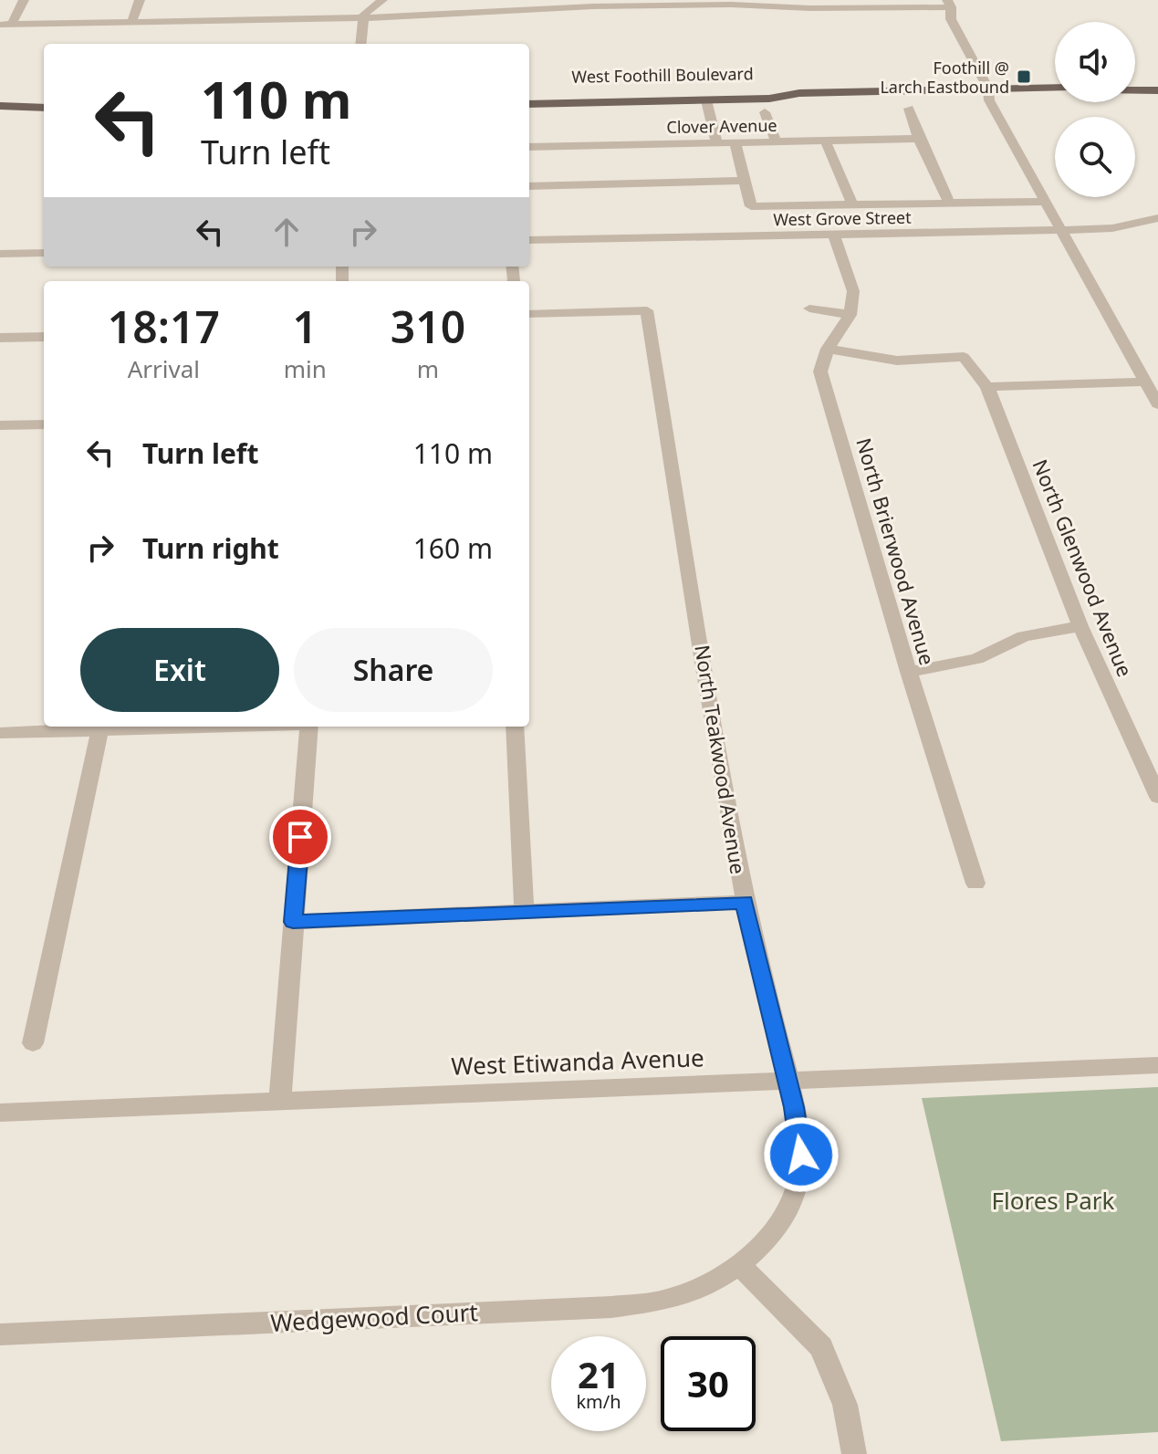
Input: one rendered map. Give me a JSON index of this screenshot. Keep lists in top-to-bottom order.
{
  "streets": {
    "main road": ["West Foothill Boulevard"],
    "street": [
      "Clover Avenue",
      "West Grove Street",
      "North Brierwood Avenue",
      "North Glenwood Avenue",
      "North Teakwood Avenue",
      "West Etiwanda Avenue",
      "Wedgewood Court"
    ]
  },
  "crossings": [
    ["North Brierwood Avenue", "North Glenwood Avenue"],
    ["North Teakwood Avenue", "West Etiwanda Avenue"],
    ["North Teakwood Avenue", "Wedgewood Court"]
  ],
  "parks": ["Flores Park"],
  "places": {
    "transit": ["Foothill @ Larch Eastbound"]
  },
  "page": {
    "turn": ["110 m", "Turn left"],
    "eta": [
      "18:17",
      "Arrival",
      "1",
      "min",
      "310",
      "m"
    ],
    "list": [
      {
        "name": "Turn left",
        "value": "110 m"
      },
      {
        "name": "Turn right",
        "value": "160 m"
      }
    ],
    "buttons": ["Exit", "Share"],
    "speed": "21 km/h",
    "limit": "30"
  }
}
